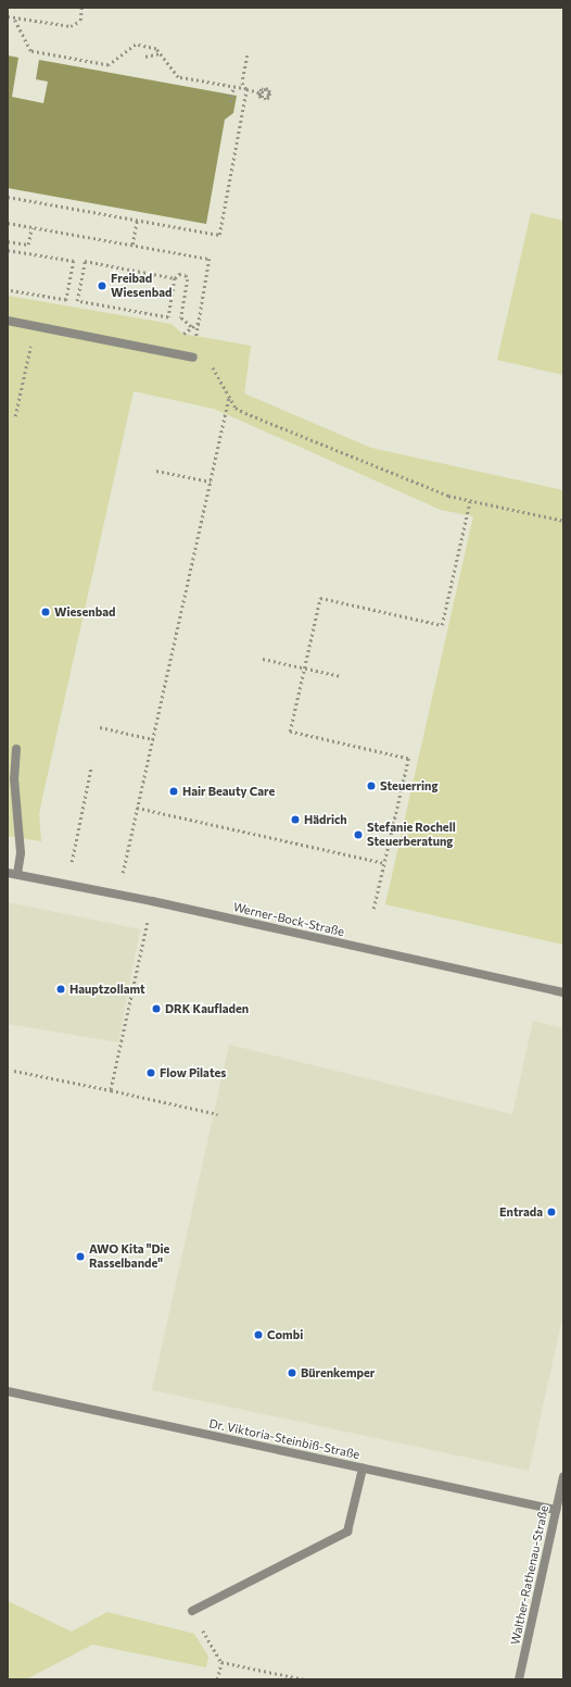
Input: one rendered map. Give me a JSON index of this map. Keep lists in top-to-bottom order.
{
  "streets": {
    "street": ["Werner-Bock-Straße", "Dr. Viktoria-Steinbiß-Straße", "Walther-Rathenau-Straße"]
  },
  "crossings": [
    ["Dr. Viktoria-Steinbiß-Straße", "Walther-Rathenau-Straße"]
  ],
  "places": [
    "Freibad Wiesenbad",
    "Wiesenbad",
    "Steuerring",
    "Hair Beauty Care",
    "Hädrich",
    "Stefanie Rochell Steuerberatung",
    "Hauptzollamt",
    "DRK Kaufladen",
    "Flow Pilates",
    "Entrada",
    "AWO Kita \"Die Rasselbande\"",
    "Combi",
    "Bürenkemper"
  ]
}
